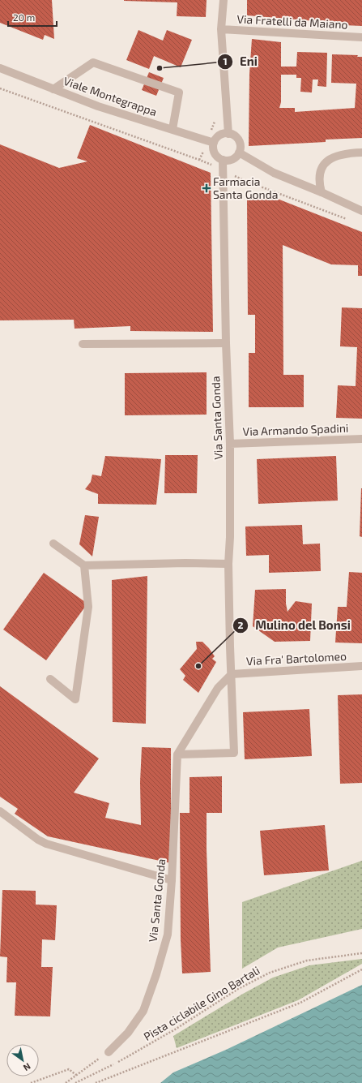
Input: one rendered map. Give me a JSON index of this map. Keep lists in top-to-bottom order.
{
  "streets": {
    "street": [
      "Via Fratelli da Maiano",
      "Viale Montegrappa",
      "Via Santa Gonda",
      "Via Armando Spadini",
      "Via Fra' Bartolomeo"
    ],
    "path": ["Pista ciclabile Gino Bartali"]
  },
  "crossings": [
    ["Viale Montegrappa", "Via Santa Gonda"],
    ["Via Santa Gonda", "Via Armando Spadini"],
    ["Via Santa Gonda", "Via Fra' Bartolomeo"]
  ],
  "places": {
    "other": ["Eni", "Mulino del Bonsi"],
    "health": ["Farmacia Santa Gonda"]
  },
  "scale_bar": "20 m",
  "north": "bottom right"
}
